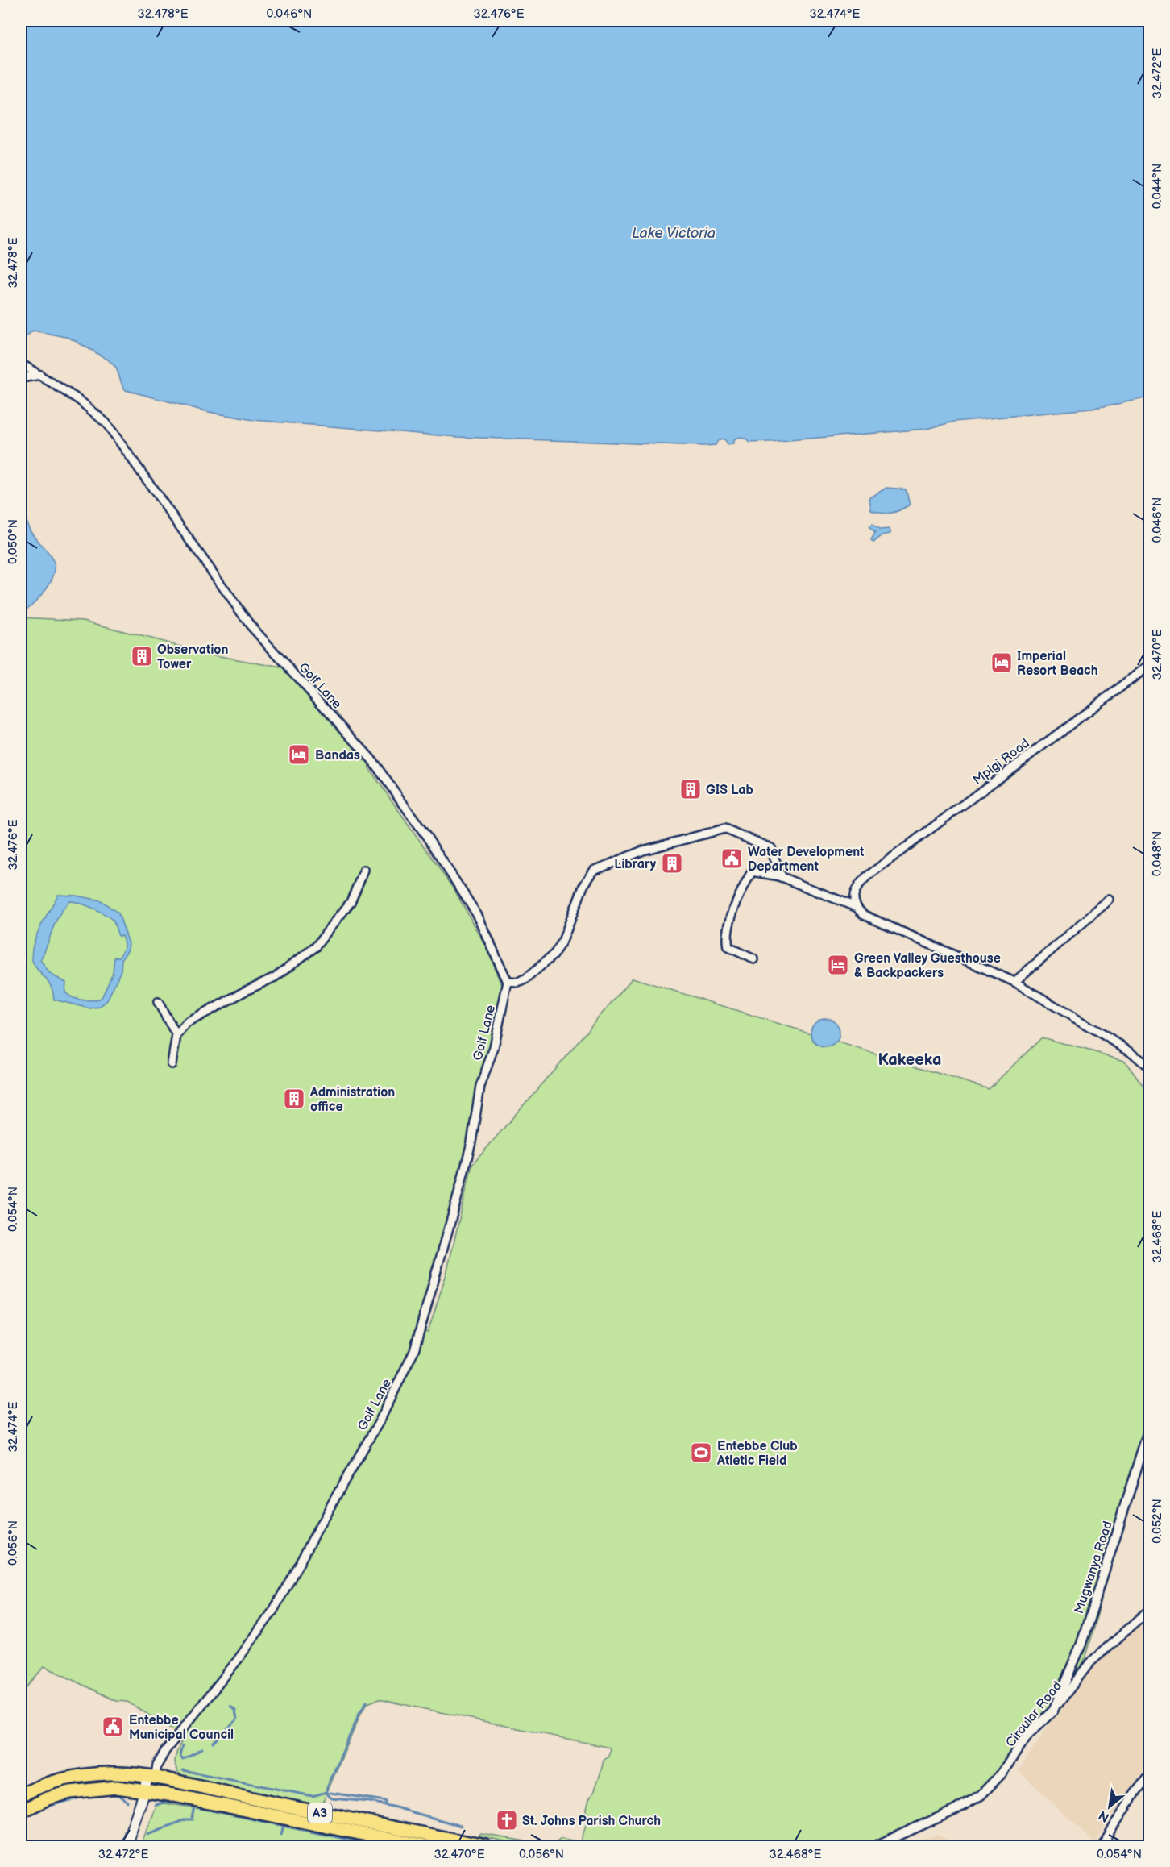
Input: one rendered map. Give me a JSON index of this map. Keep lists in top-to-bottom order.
{
  "streets": {
    "highway": ["A3"],
    "street": [
      "Golf Lane",
      "Mpigi Road",
      "Mugwanya Road",
      "Circular Road"
    ]
  },
  "crossings": [
    ["Golf Lane", "A3"],
    ["Mugwanya Road", "Circular Road"]
  ],
  "districts": ["Kakeeka"],
  "water": ["Lake Victoria"],
  "places": {
    "building": [
      "Observation Tower",
      "GIS Lab",
      "Library",
      "Administration office"
    ],
    "hotel": ["Imperial Resort Beach", "Bandas", "Green Valley Guesthouse & Backpackers"],
    "public building": ["Water Development Department", "Entebbe Municipal Council"],
    "sports": ["Entebbe Club Atletic Field"],
    "church": ["St. Johns Parish Church"]
  },
  "north": "bottom left",
  "coordinates": [
    "32.478°E",
    "0.046°N",
    "32.476°E",
    "32.474°E",
    "32.472°E",
    "0.044°N",
    "0.050°N",
    "32.470°E",
    "0.048°N",
    "0.054°N",
    "32.468°E",
    "0.052°N",
    "0.056°N"
  ]
}
